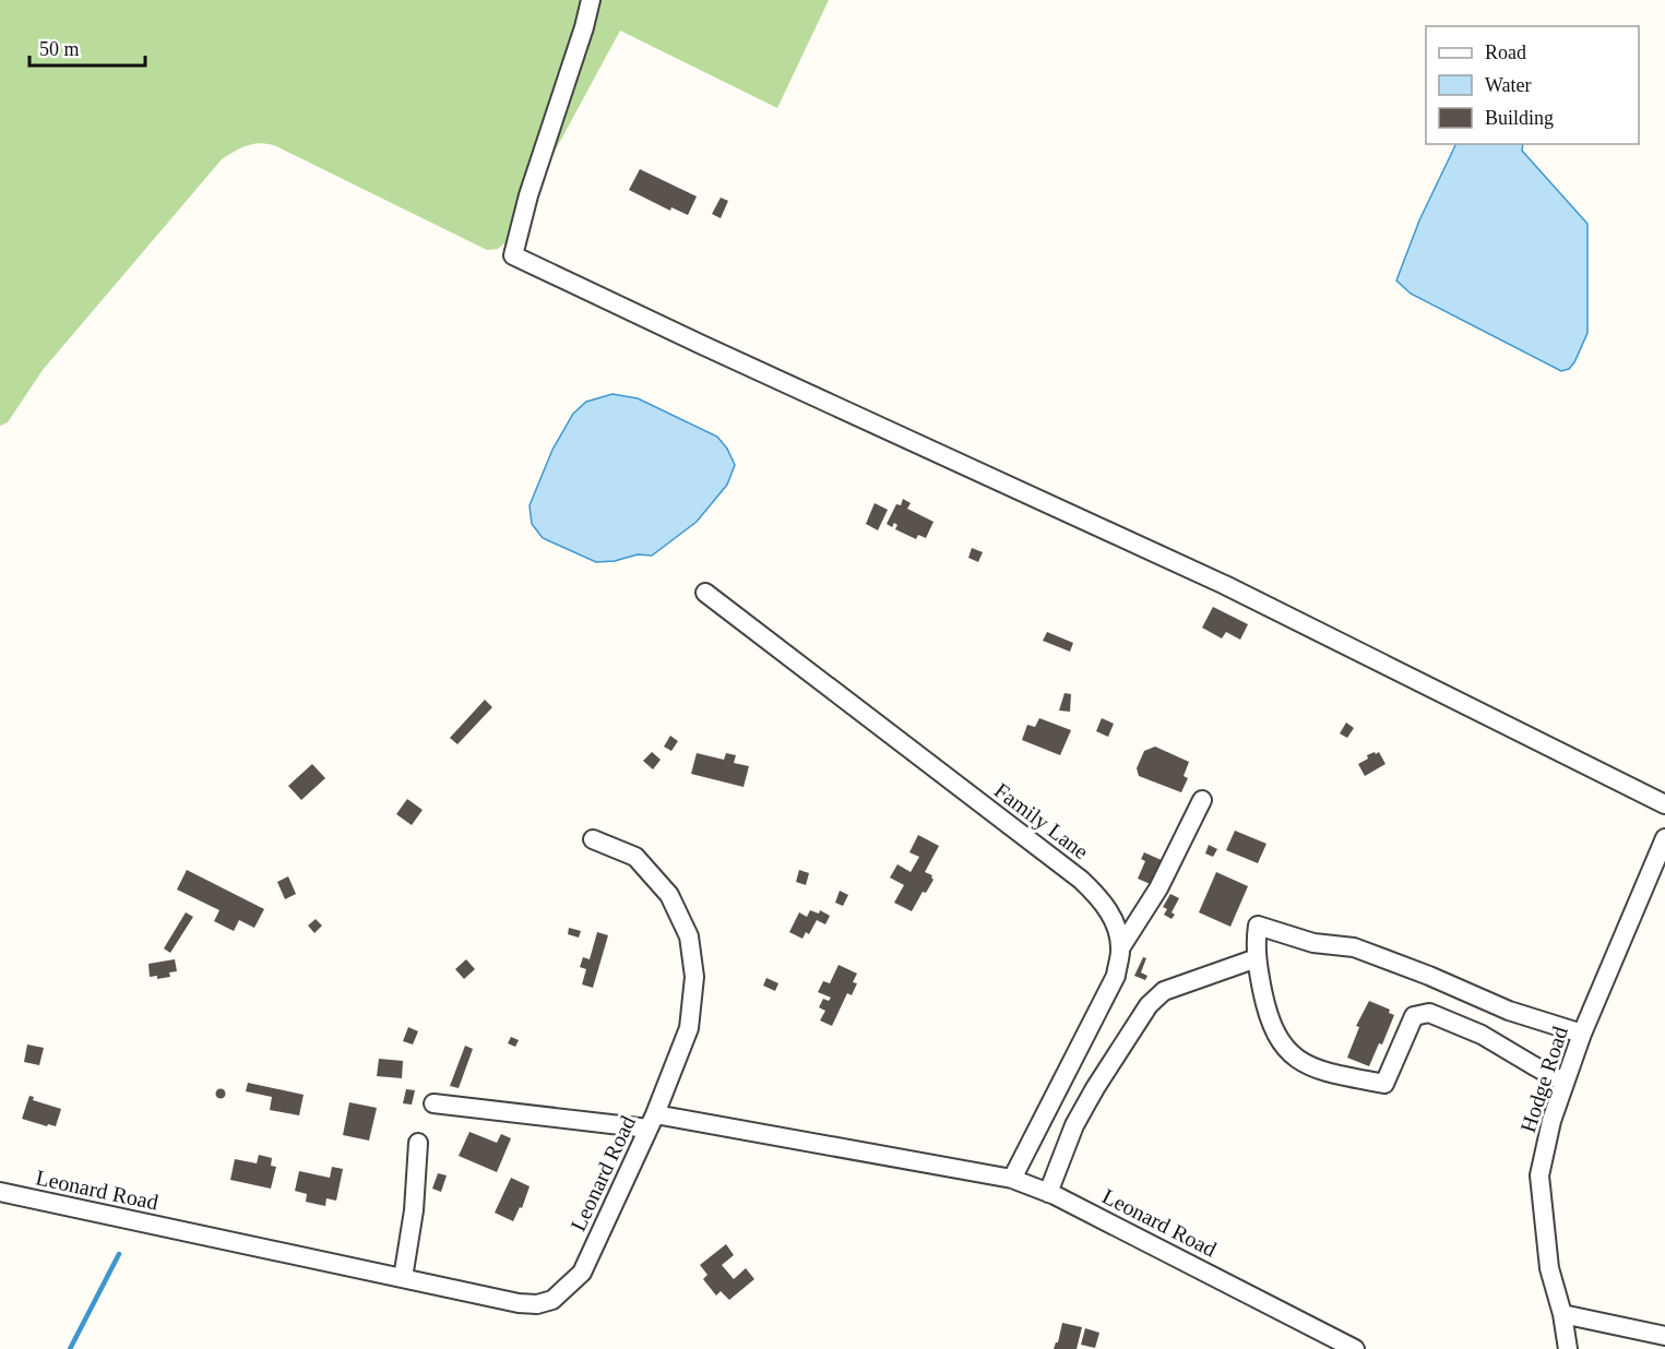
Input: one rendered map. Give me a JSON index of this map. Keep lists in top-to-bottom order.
{
  "streets": {
    "street": ["Family Lane", "Hodge Road", "Leonard Road"]
  },
  "crossings": [
    ["Family Lane", "Leonard Road"]
  ],
  "legend": ["Road", "Water", "Building"],
  "scale_bar": "50 m"
}
